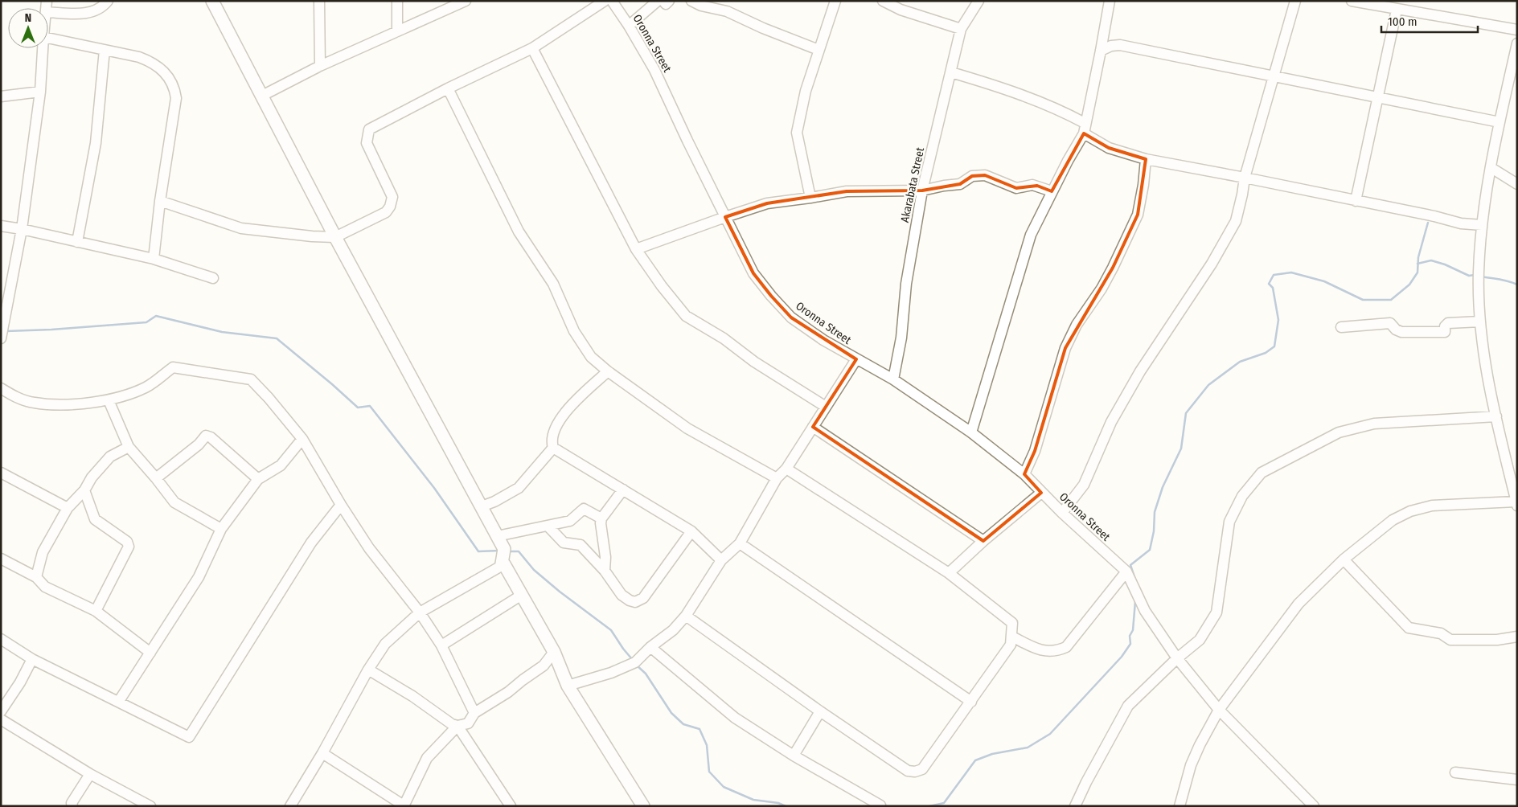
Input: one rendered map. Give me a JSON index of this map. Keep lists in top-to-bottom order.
{
  "streets": {
    "street": ["Oronna Street", "Akarabata Street"]
  },
  "crossings": [
    ["Oronna Street", "Akarabata Street"]
  ],
  "scale_bar": "100 m",
  "north": "top"
}
